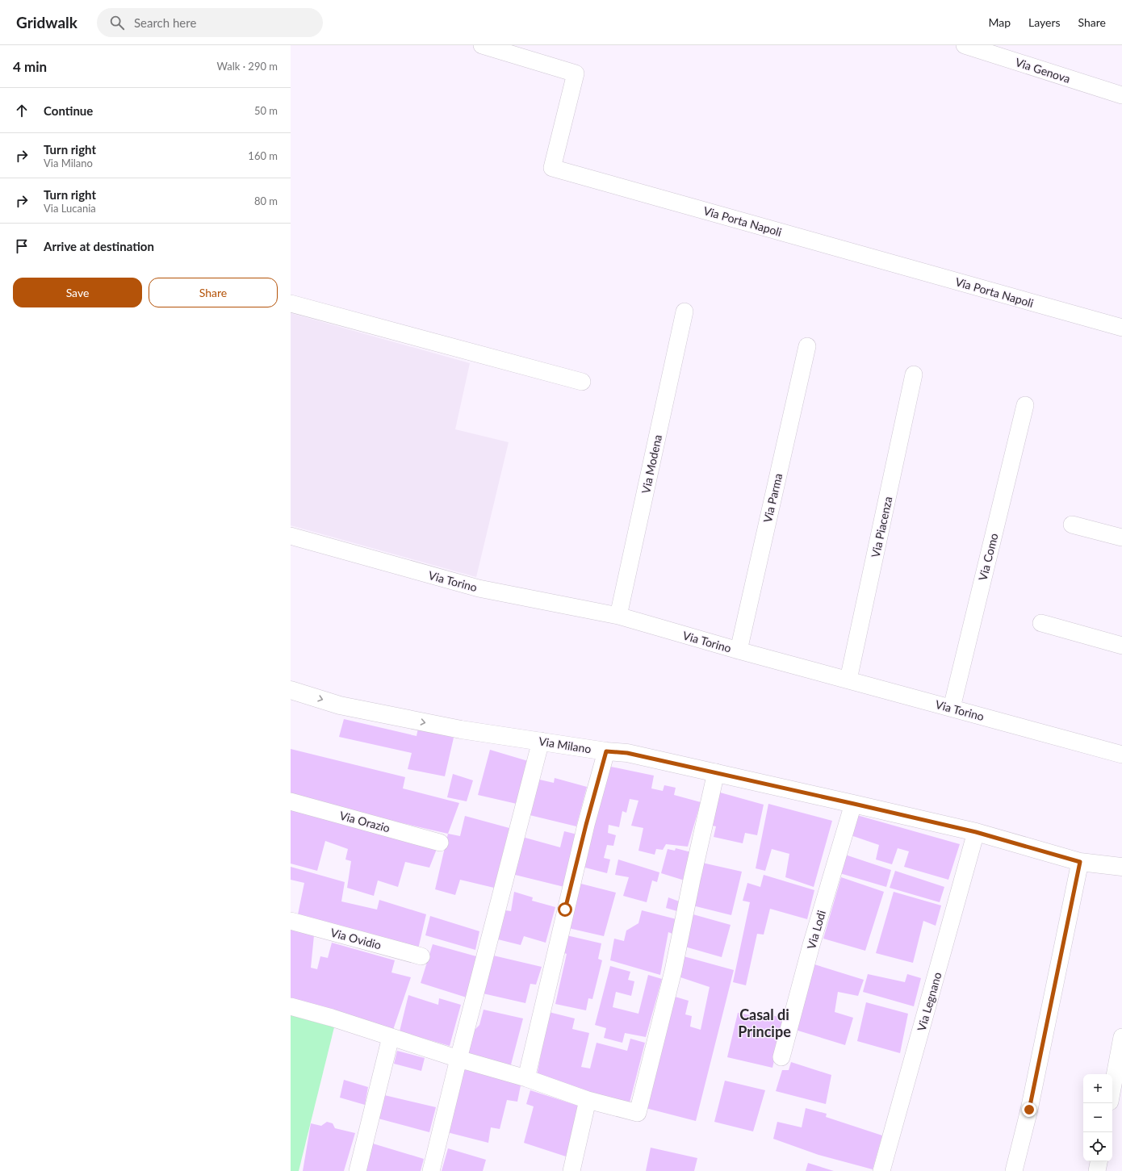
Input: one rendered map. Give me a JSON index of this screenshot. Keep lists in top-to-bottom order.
{
  "streets": {
    "street": [
      "Via Genova",
      "Via Porta Napoli",
      "Via Modena",
      "Via Parma",
      "Via Piacenza",
      "Via Como",
      "Via Torino",
      "Via Milano",
      "Via Orazio",
      "Via Lodi",
      "Via Ovidio",
      "Via Legnano"
    ]
  },
  "crossings": [
    ["Via Modena", "Via Torino"],
    ["Via Parma", "Via Torino"],
    ["Via Piacenza", "Via Torino"],
    ["Via Como", "Via Torino"],
    ["Via Milano", "Via Lodi"],
    ["Via Milano", "Via Legnano"]
  ],
  "districts": ["Casal di Principe"],
  "page": {
    "header": "Gridwalk",
    "search": "Search here",
    "nav": ["Map", "Layers", "Share"],
    "heading": ["4 min", "Walk · 290 m"],
    "list": [
      ["Continue", "50 m"],
      ["Turn right", "Via Milano", "160 m"],
      ["Turn right", "Via Lucania", "80 m"],
      "Arrive at destination"
    ],
    "buttons": ["Save", "Share"],
    "map_buttons": ["+", "−"]
  }
}
